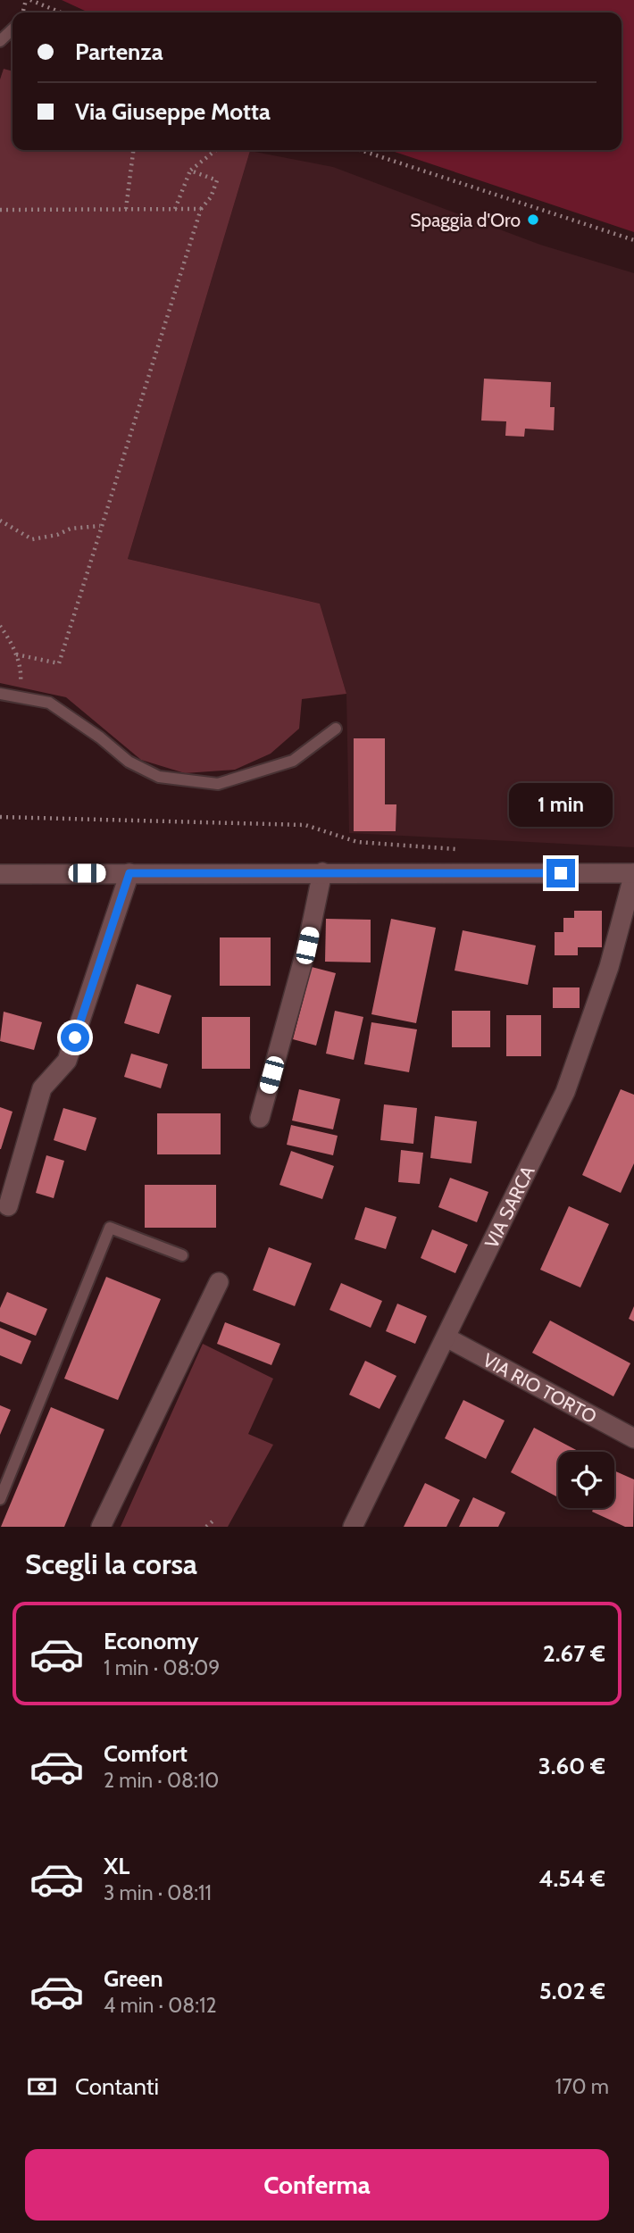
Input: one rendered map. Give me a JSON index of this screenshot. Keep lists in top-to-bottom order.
{
  "streets": {
    "street": ["VIA SARCA", "VIA RIO TORTO"]
  },
  "crossings": [
    ["VIA SARCA", "VIA RIO TORTO"]
  ],
  "places": ["Spaggia d'Oro"],
  "page": {
    "banner": ["Partenza", "Via Giuseppe Motta"],
    "bubble": "1 min",
    "heading": "Scegli la corsa",
    "list": [
      {
        "name": "Economy",
        "note": "1 min · 08:09",
        "value": "2.67 €"
      },
      {
        "name": "Comfort",
        "note": "2 min · 08:10",
        "value": "3.60 €"
      },
      {
        "name": "XL",
        "note": "3 min · 08:11",
        "value": "4.54 €"
      },
      {
        "name": "Green",
        "note": "4 min · 08:12",
        "value": "5.02 €"
      }
    ],
    "pay": ["Contanti", "170 m"],
    "buttons": "Conferma"
  }
}
